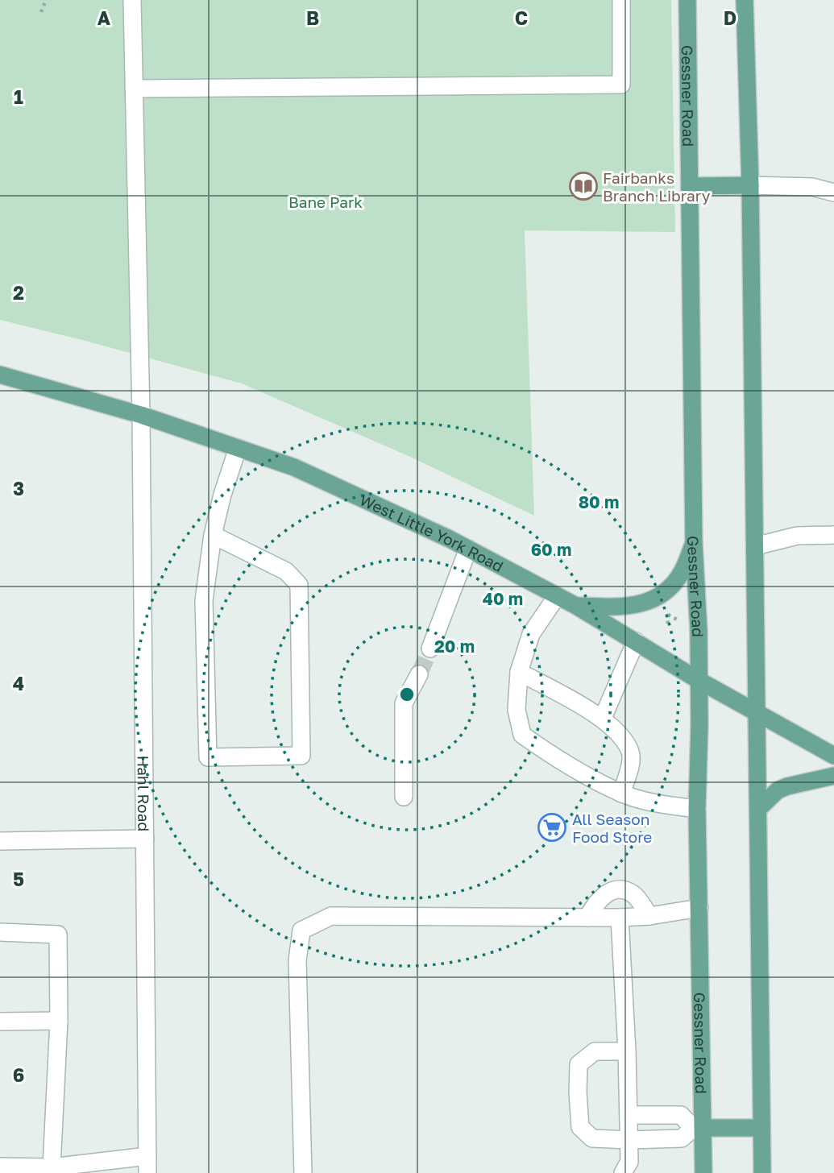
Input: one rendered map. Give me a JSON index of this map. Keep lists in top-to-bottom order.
{
  "streets": {
    "main road": ["Gessner Road", "West Little York Road"],
    "street": ["Hahl Road"]
  },
  "crossings": [
    ["Gessner Road", "West Little York Road"],
    ["West Little York Road", "Hahl Road"]
  ],
  "parks": ["Bane Park"],
  "places": {
    "library": ["Fairbanks Branch Library"],
    "supermarket": ["All Season Food Store"]
  },
  "grid": {
    "columns": [
      "A",
      "B",
      "C",
      "D"
    ],
    "rows": [
      "1",
      "2",
      "3",
      "4",
      "5",
      "6"
    ]
  },
  "rings": [
    "80 m",
    "60 m",
    "40 m",
    "20 m"
  ]
}
